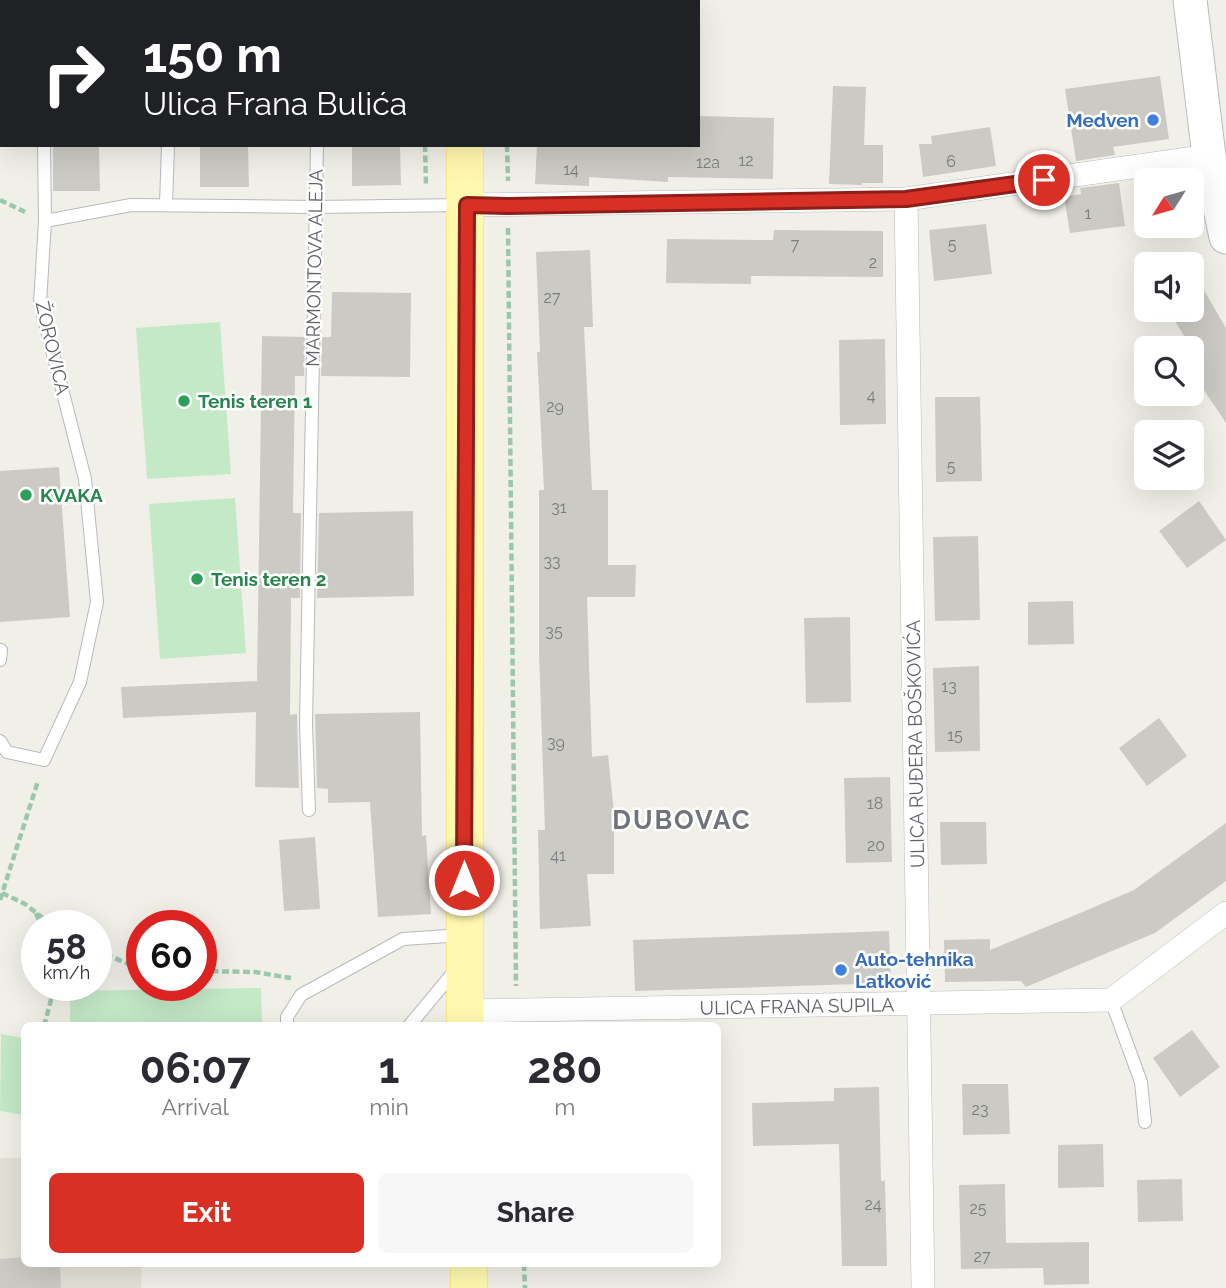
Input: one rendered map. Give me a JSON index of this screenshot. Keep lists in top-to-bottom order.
{
  "streets": {
    "street": ["ULICA RUĐERA BOŠKOVIĆA", "ULICA FRANA SUPILA"],
    "lane": ["MARMONTOVA ALEJA", "ŽOROVICA"]
  },
  "crossings": [
    ["ULICA RUĐERA BOŠKOVIĆA", "ULICA FRANA SUPILA"]
  ],
  "districts": ["DUBOVAC"],
  "places": [
    "Medven",
    "Tenis teren 1",
    "KVAKA",
    "Tenis teren 2",
    "Auto-tehnika Latković"
  ],
  "house_numbers": [
    "12",
    "6",
    "12a",
    "14",
    "1",
    "7",
    "5",
    "2",
    "27",
    "4",
    "29",
    "5",
    "31",
    "33",
    "35",
    "13",
    "15",
    "39",
    "18",
    "20",
    "41",
    "23",
    "24",
    "25",
    "27"
  ],
  "north": "bottom left",
  "page": {
    "turn": ["150 m", "Ulica Frana Bulića"],
    "speed": "58 km/h",
    "limit": "60",
    "eta": [
      "06:07",
      "Arrival",
      "1",
      "min",
      "280",
      "m"
    ],
    "buttons": ["Exit", "Share"]
  }
}
